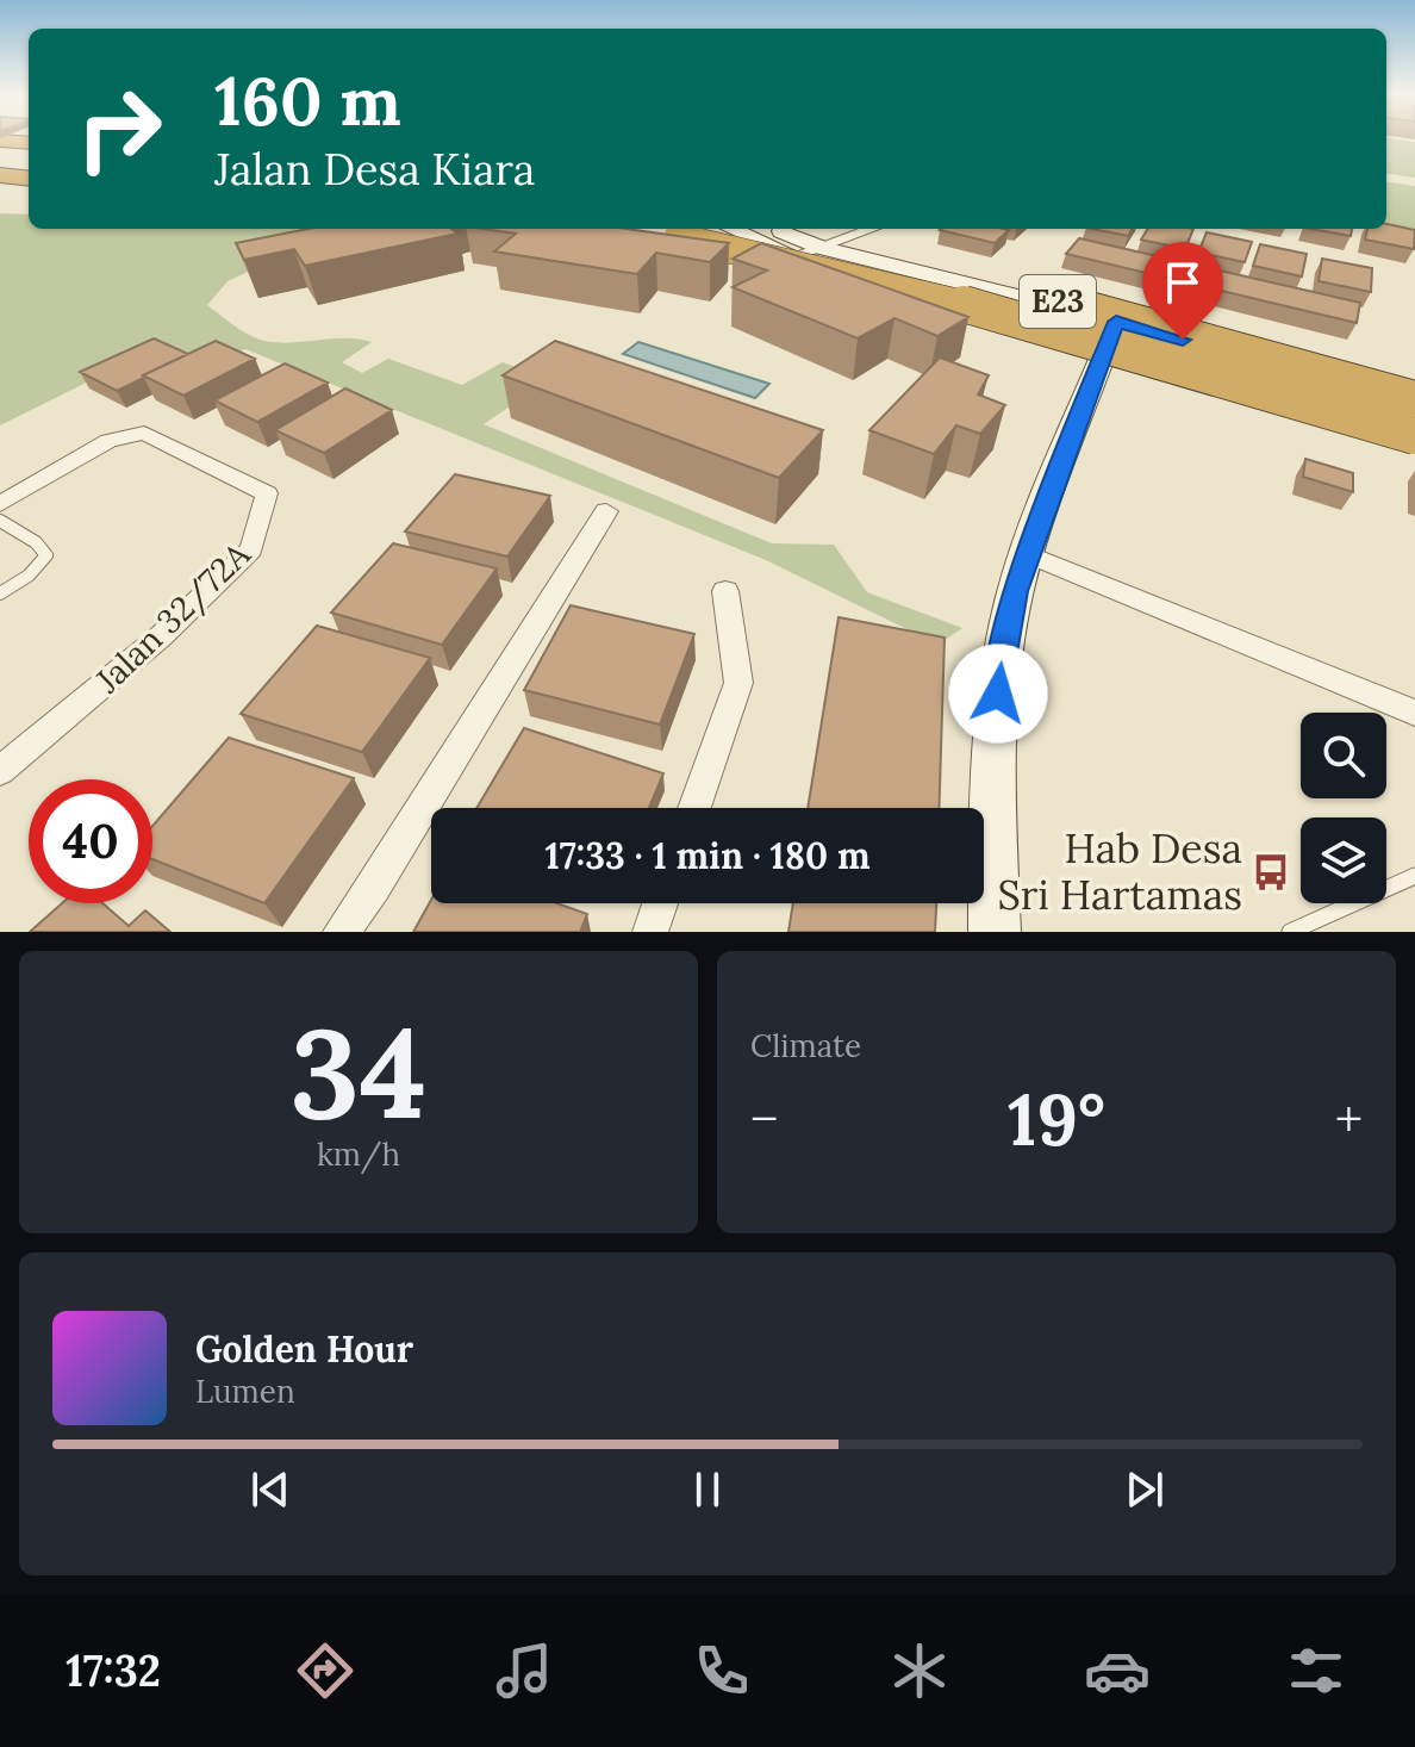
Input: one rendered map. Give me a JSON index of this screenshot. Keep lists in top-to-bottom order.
{
  "streets": {
    "highway": ["E23"],
    "street": ["Jalan 32/72A"]
  },
  "places": {
    "bus stop": ["Hab Desa Sri Hartamas"]
  },
  "page": {
    "turn": ["160 m", "Jalan Desa Kiara"],
    "limit": "40",
    "trip": "17:33 · 1 min · 180 m",
    "tile": [
      ["34", "km/h"],
      "Climate"
    ],
    "heat": ["−", "19°", "+"],
    "song": ["Golden Hour", "Lumen"],
    "tabs": "17:32"
  }
}
